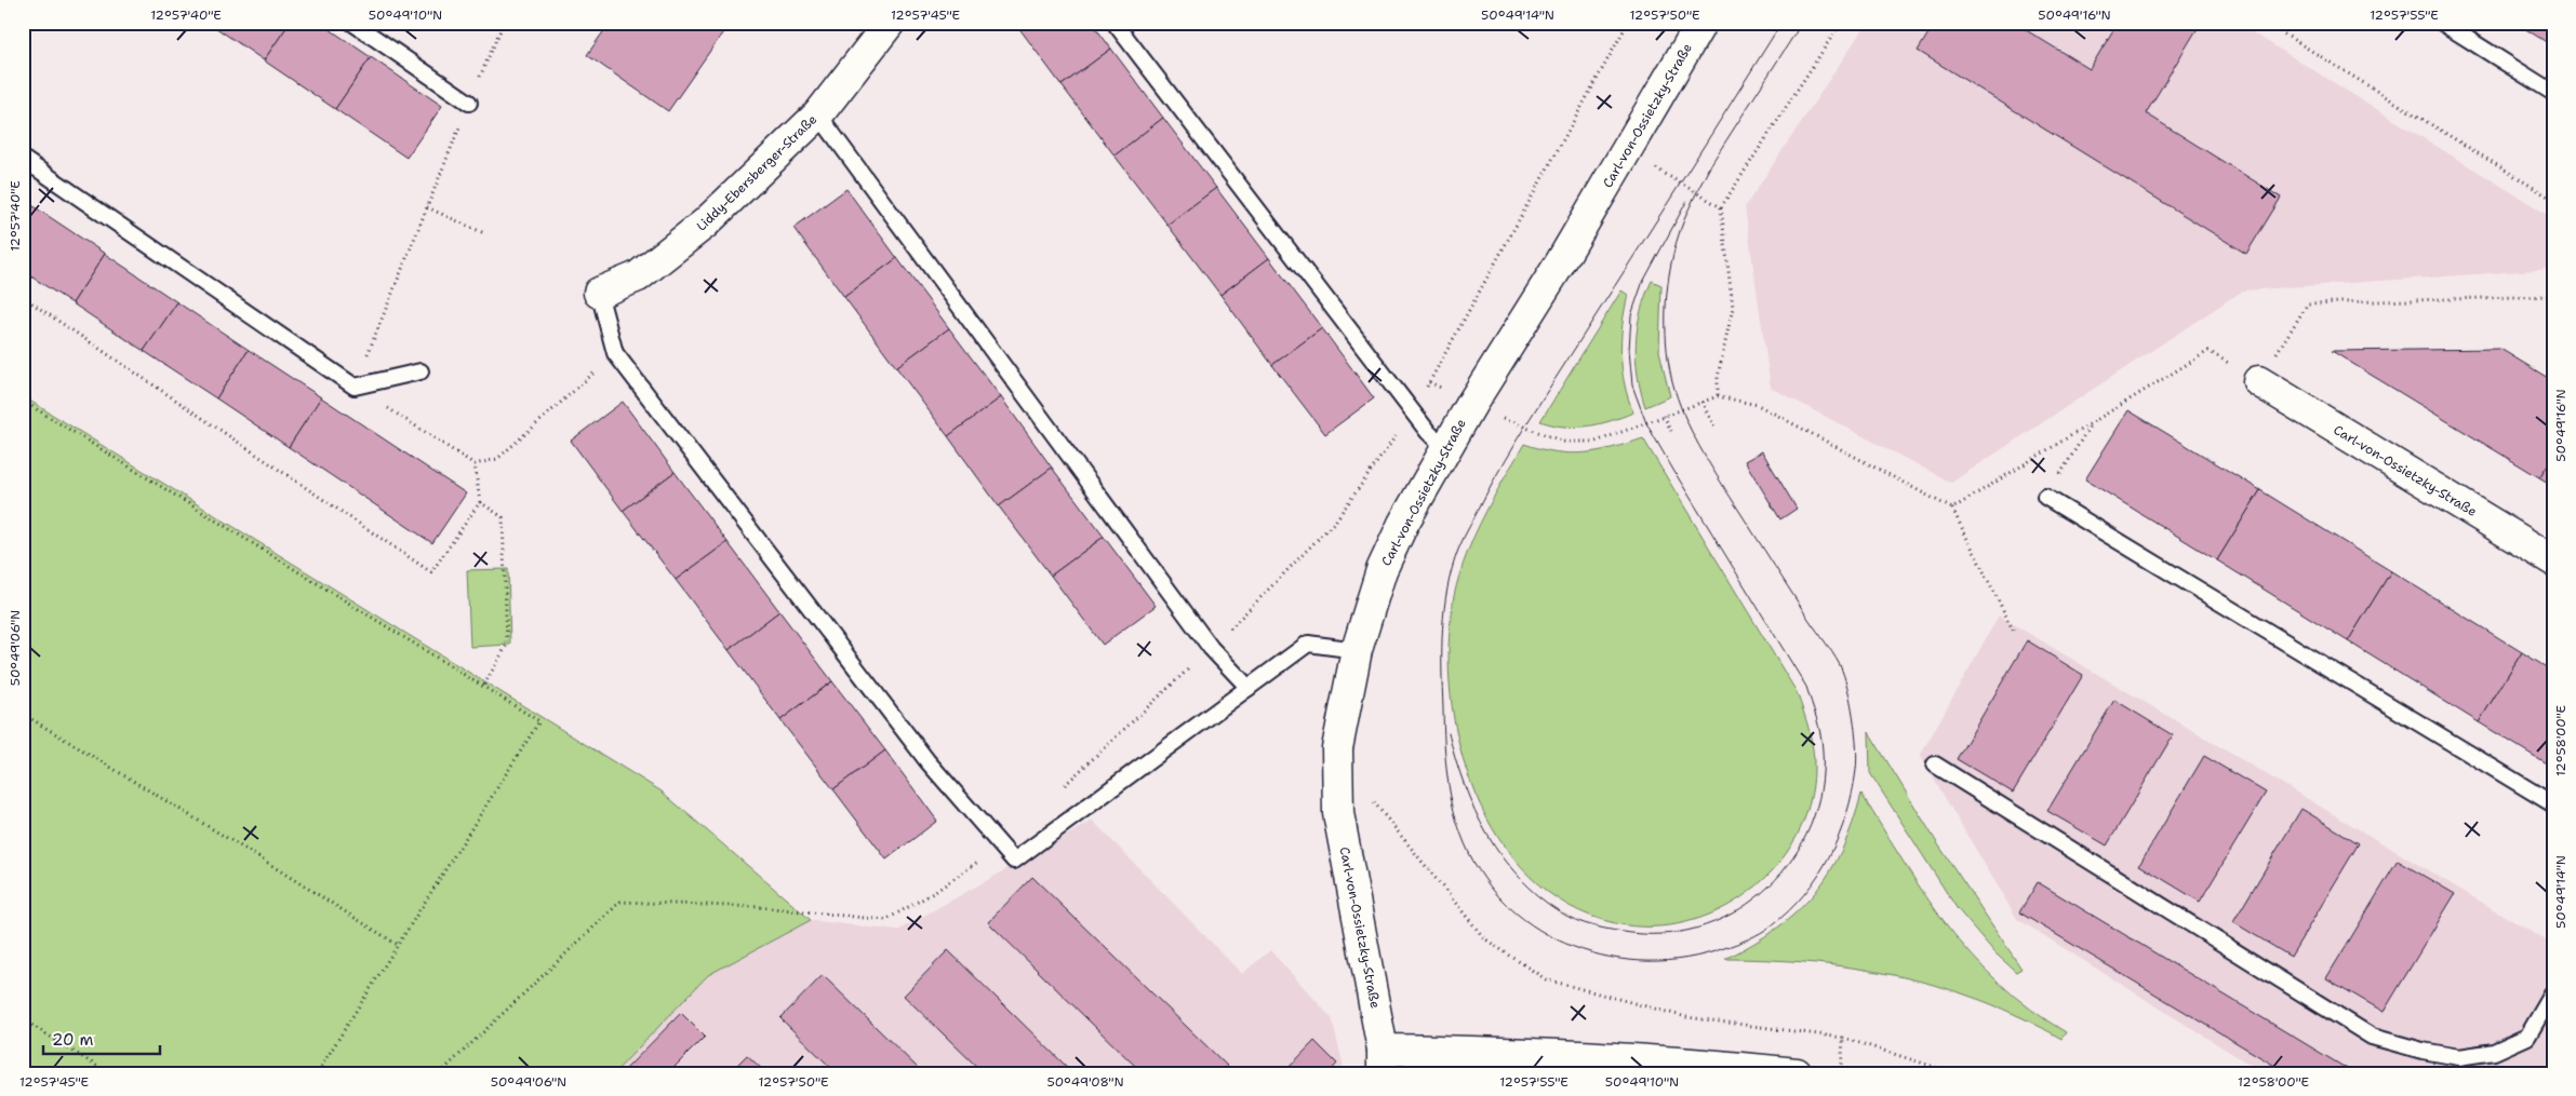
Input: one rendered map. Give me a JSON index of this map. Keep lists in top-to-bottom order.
{
  "streets": {
    "street": ["Carl-von-Ossietzky-Straße", "Liddy-Ebersberger-Straße"]
  },
  "scale_bar": "20 m",
  "coordinates": [
    "12°57'40\"E",
    "50°49'10\"N",
    "12°57'45\"E",
    "50°49'14\"N",
    "12°57'50\"E",
    "50°49'16\"N",
    "12°57'55\"E",
    "50°49'06\"N",
    "12°58'00\"E",
    "50°49'08\"N"
  ]
}
